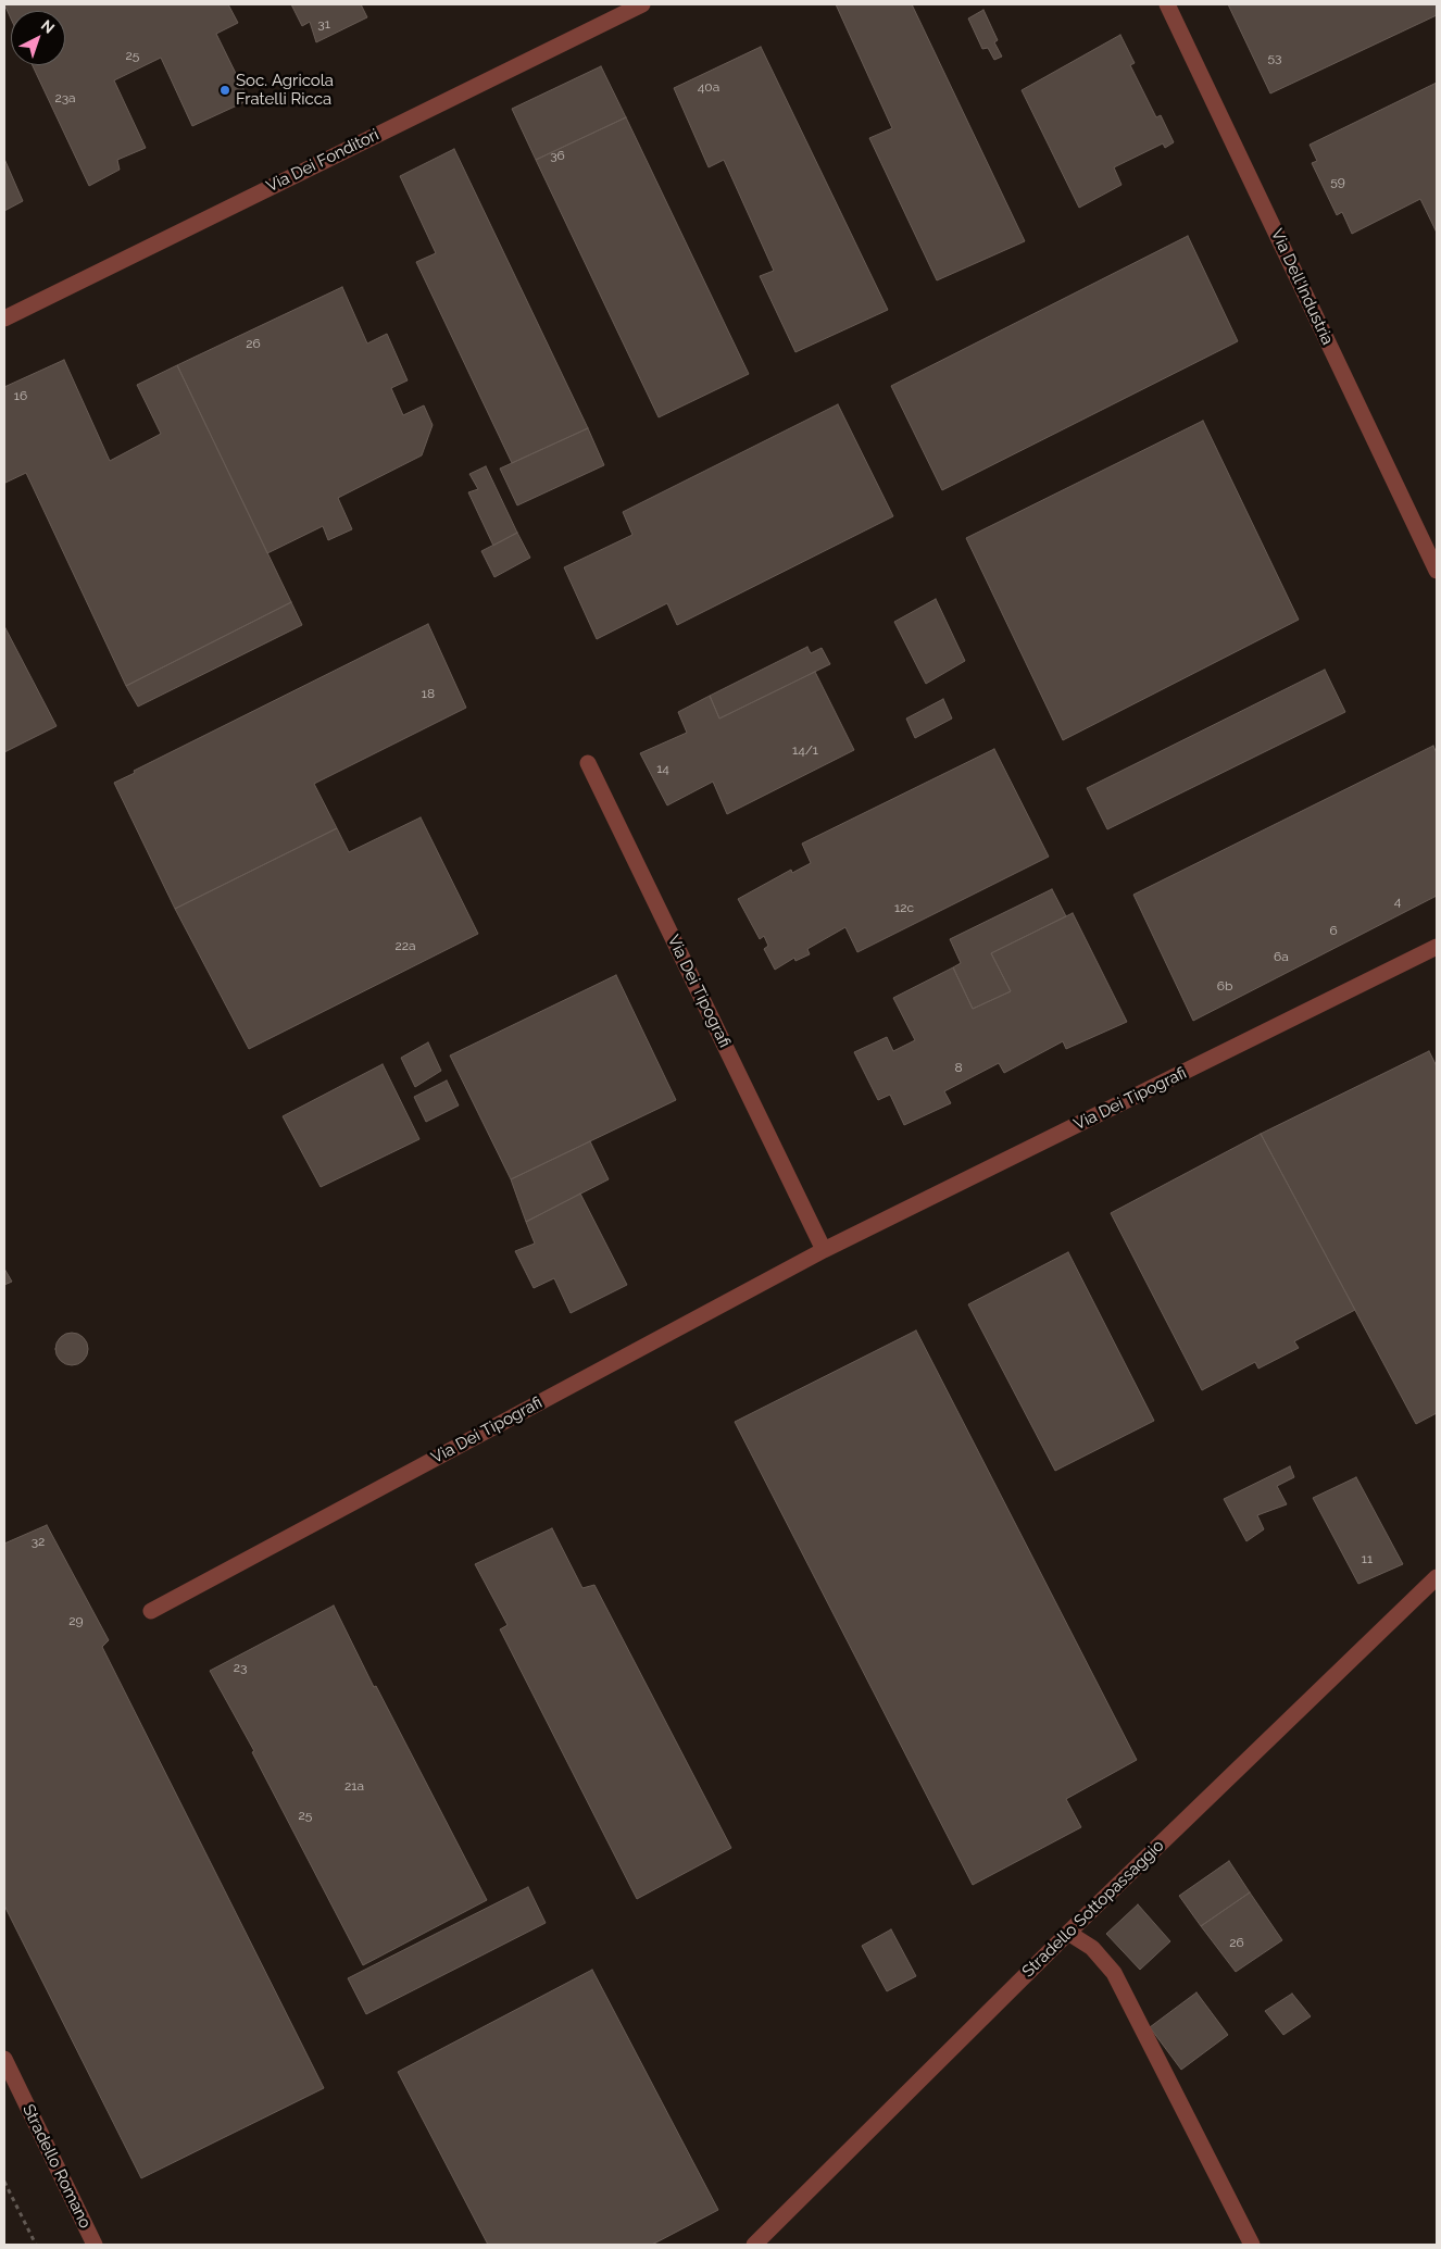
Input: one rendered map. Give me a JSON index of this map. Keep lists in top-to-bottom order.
{
  "streets": {
    "street": [
      "Via Dei Fonditori",
      "Via Dell'Industria",
      "Via Dei Tipografi",
      "Stradello Sottopassaggio",
      "Stradello Romano"
    ]
  },
  "places": ["Soc. Agricola Fratelli Ricca"],
  "house_numbers": [
    "31",
    "25",
    "53",
    "40a",
    "23a",
    "36",
    "59",
    "26",
    "16",
    "18",
    "14/1",
    "14",
    "4",
    "12c",
    "6",
    "22a",
    "6a",
    "6b",
    "8",
    "32",
    "11",
    "29",
    "23",
    "21a",
    "25",
    "26"
  ],
  "north": "top right"
}
